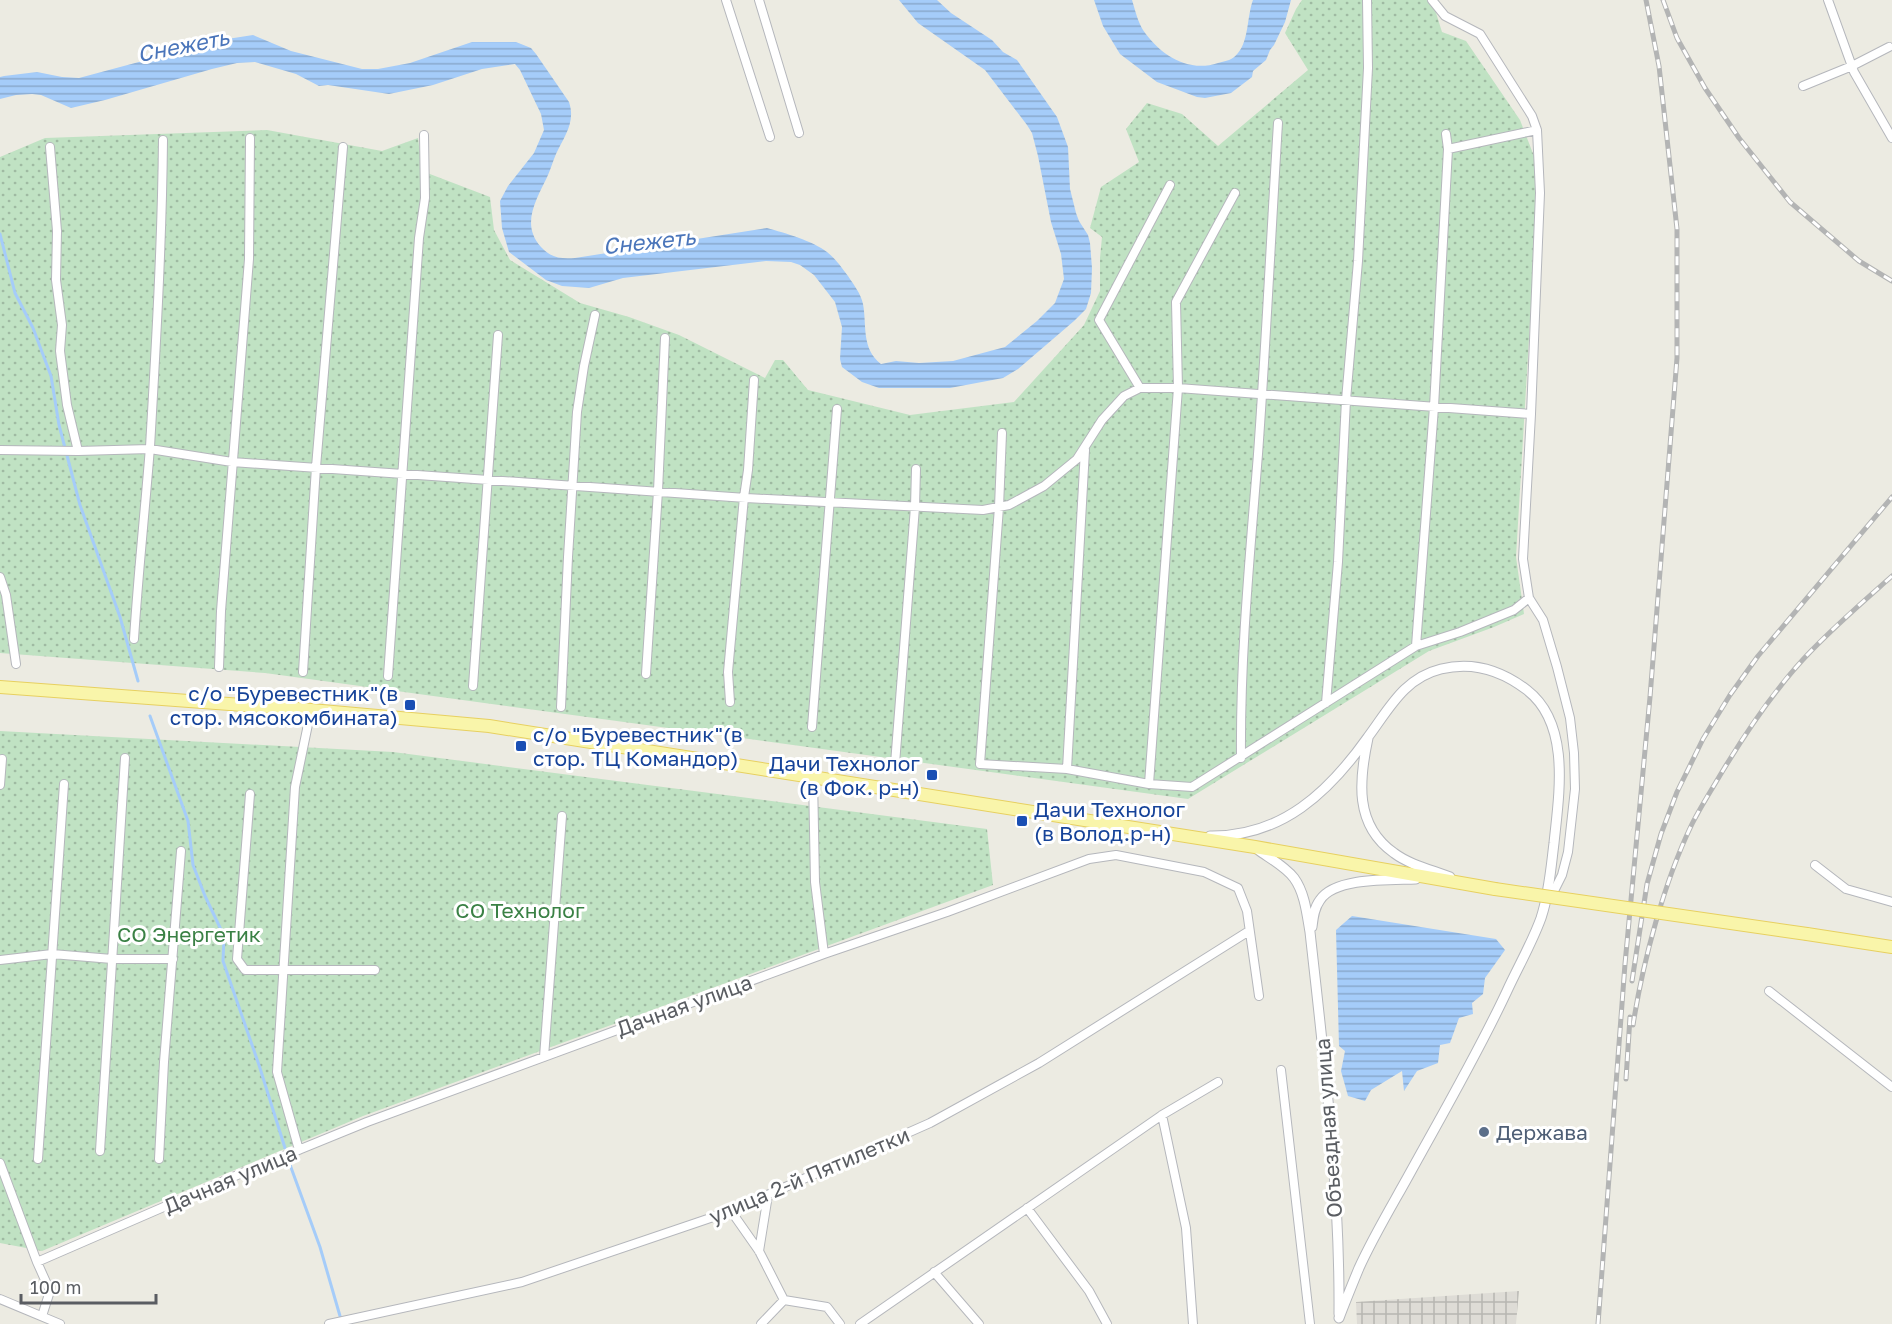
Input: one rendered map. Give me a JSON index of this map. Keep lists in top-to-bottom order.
{
  "streets": {
    "street": ["Дачная улица", "Объездная улица", "улица 2-й Пятилетки"]
  },
  "crossings": [
    ["Дачная улица", "улица 2-й Пятилетки"]
  ],
  "water": ["Снежеть"],
  "parks": ["СО Технолог", "СО Энергетик"],
  "places": {
    "transit": [
      "с/о \"Буревестник\"(в стор. мясокомбината)",
      "с/о \"Буревестник\"(в стор. ТЦ Командор)",
      "Дачи Технолог (в Фок. р-н)",
      "Дачи Технолог (в Волод.р-н)"
    ],
    "other": ["Держава"]
  },
  "scale_bar": "100 m"
}
